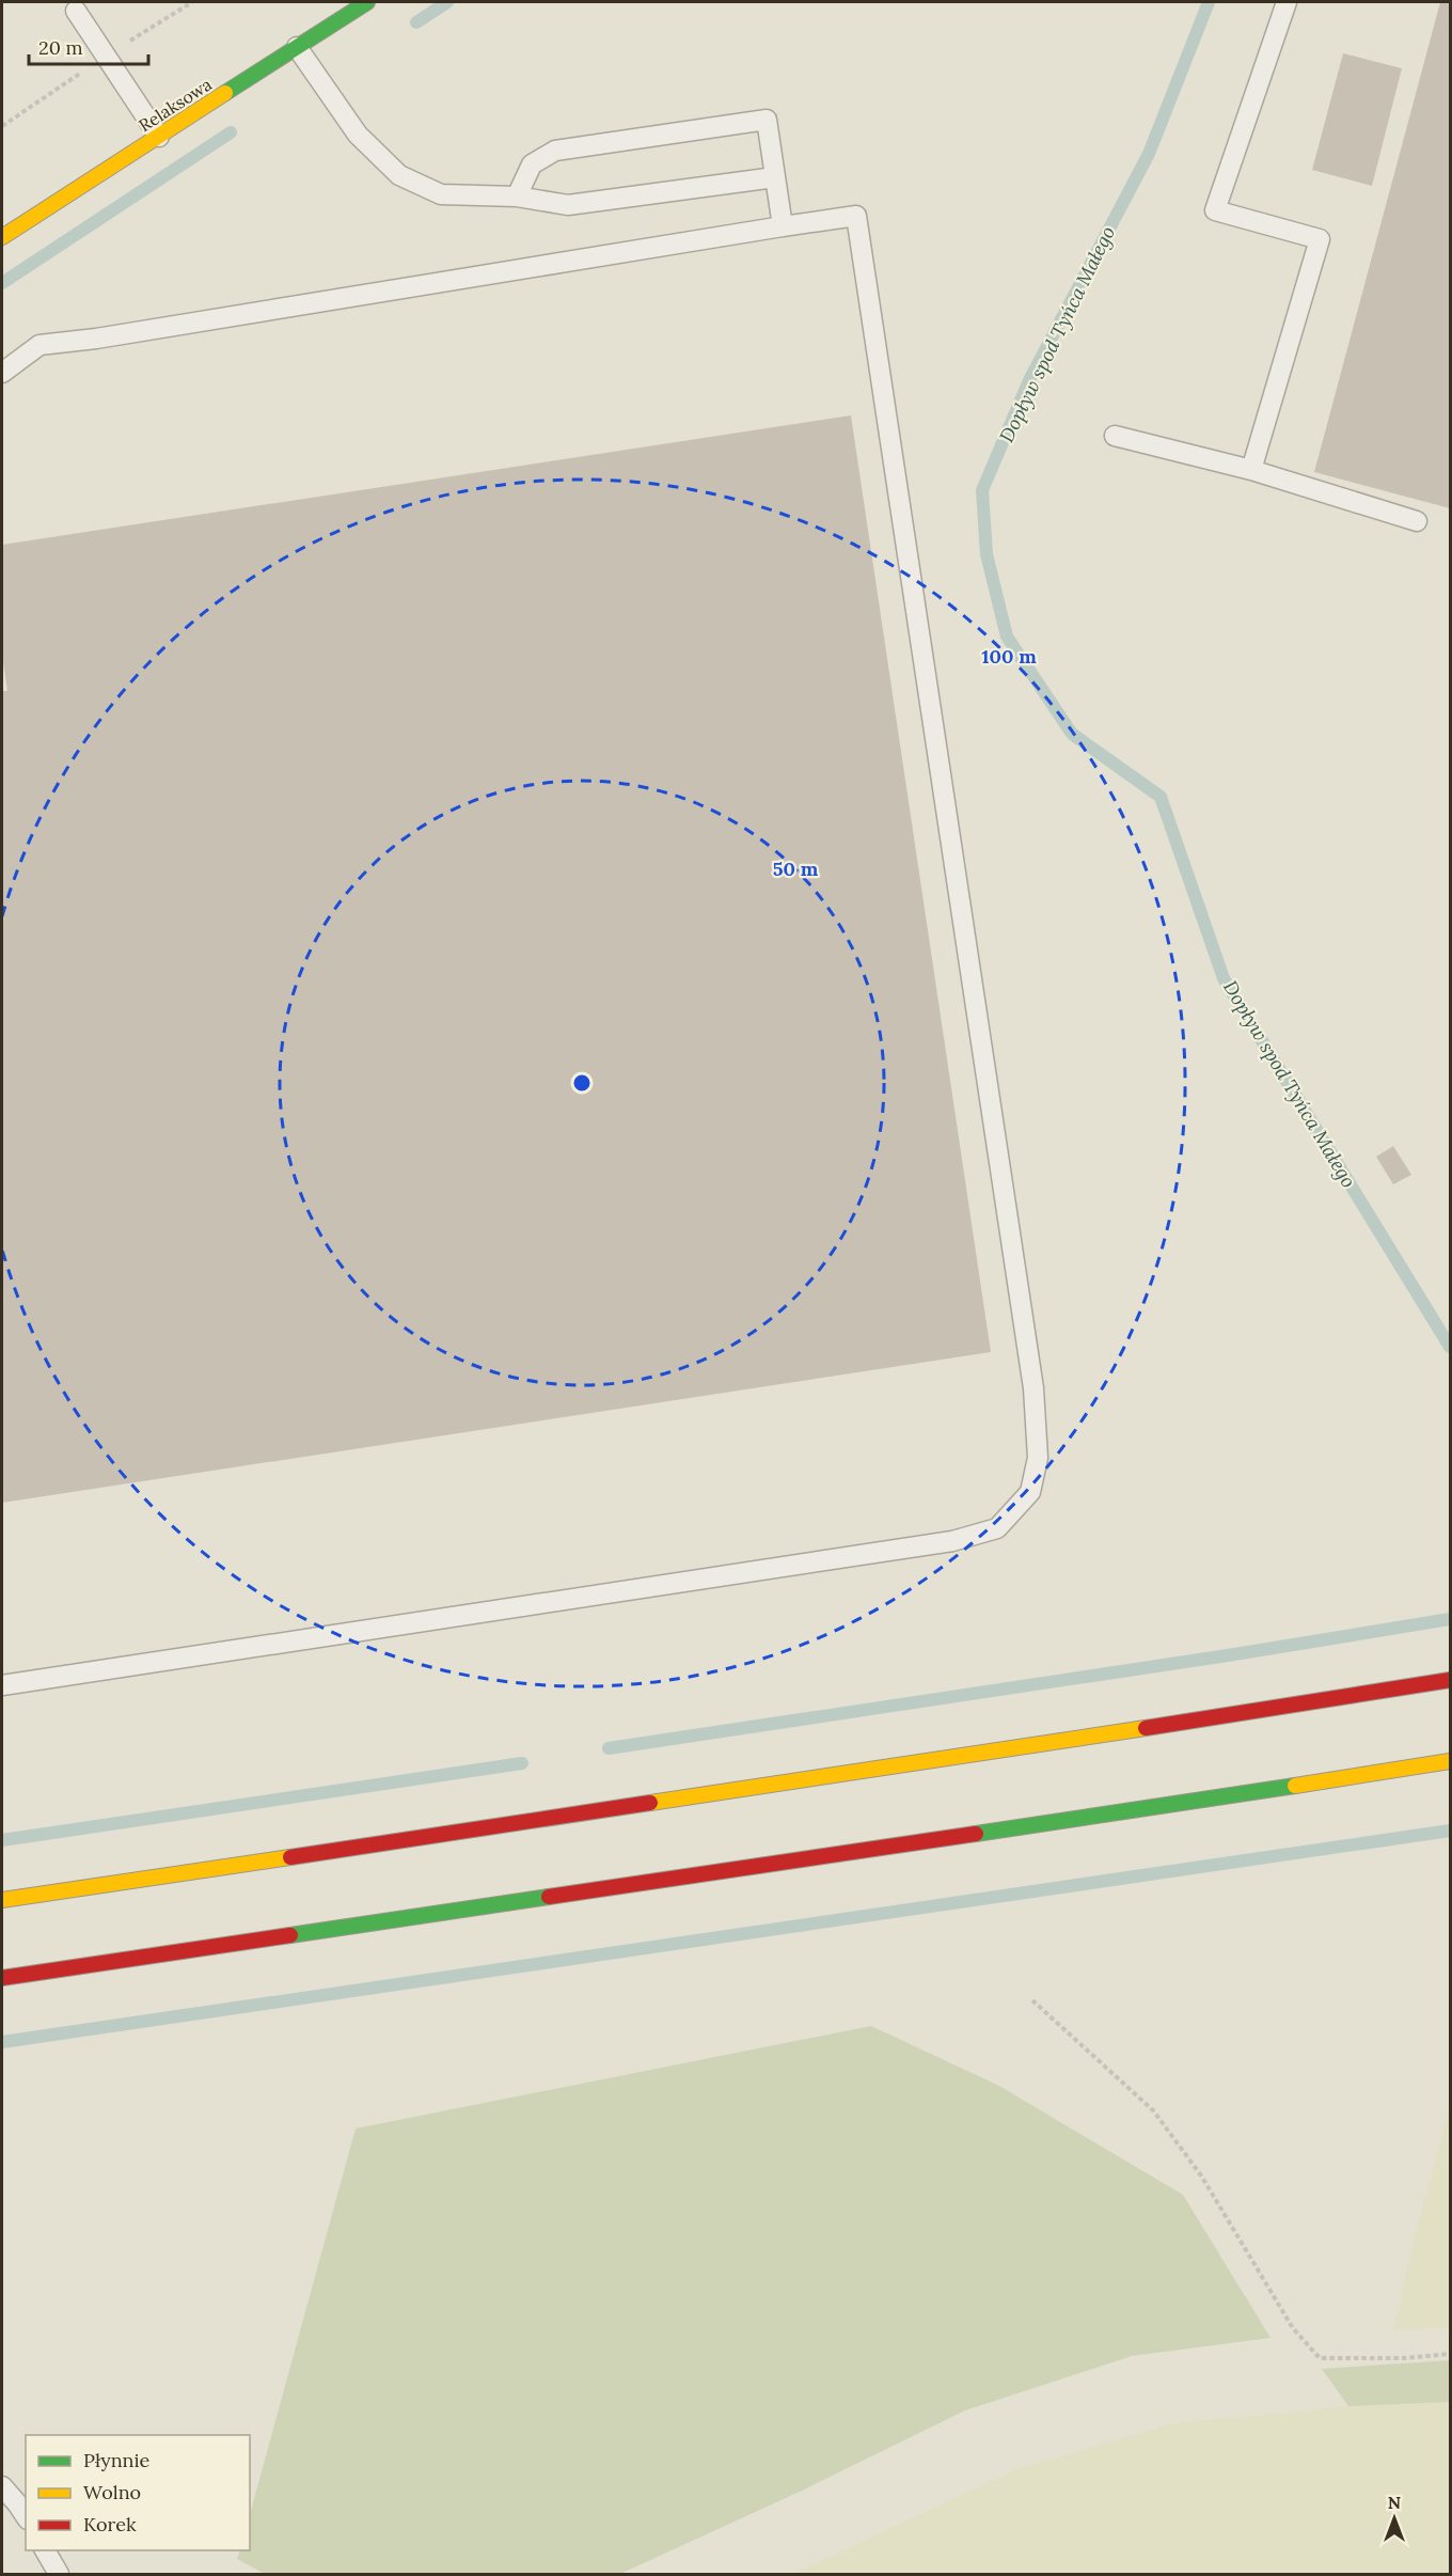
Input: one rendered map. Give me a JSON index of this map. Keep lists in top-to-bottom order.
{
  "streets": {
    "main road": ["Relaksowa"]
  },
  "water": ["Dopływ spod Tyńca Małego"],
  "legend": ["Płynnie", "Wolno", "Korek"],
  "scale_bar": "20 m",
  "north": "top",
  "rings": ["100 m", "50 m"]
}
